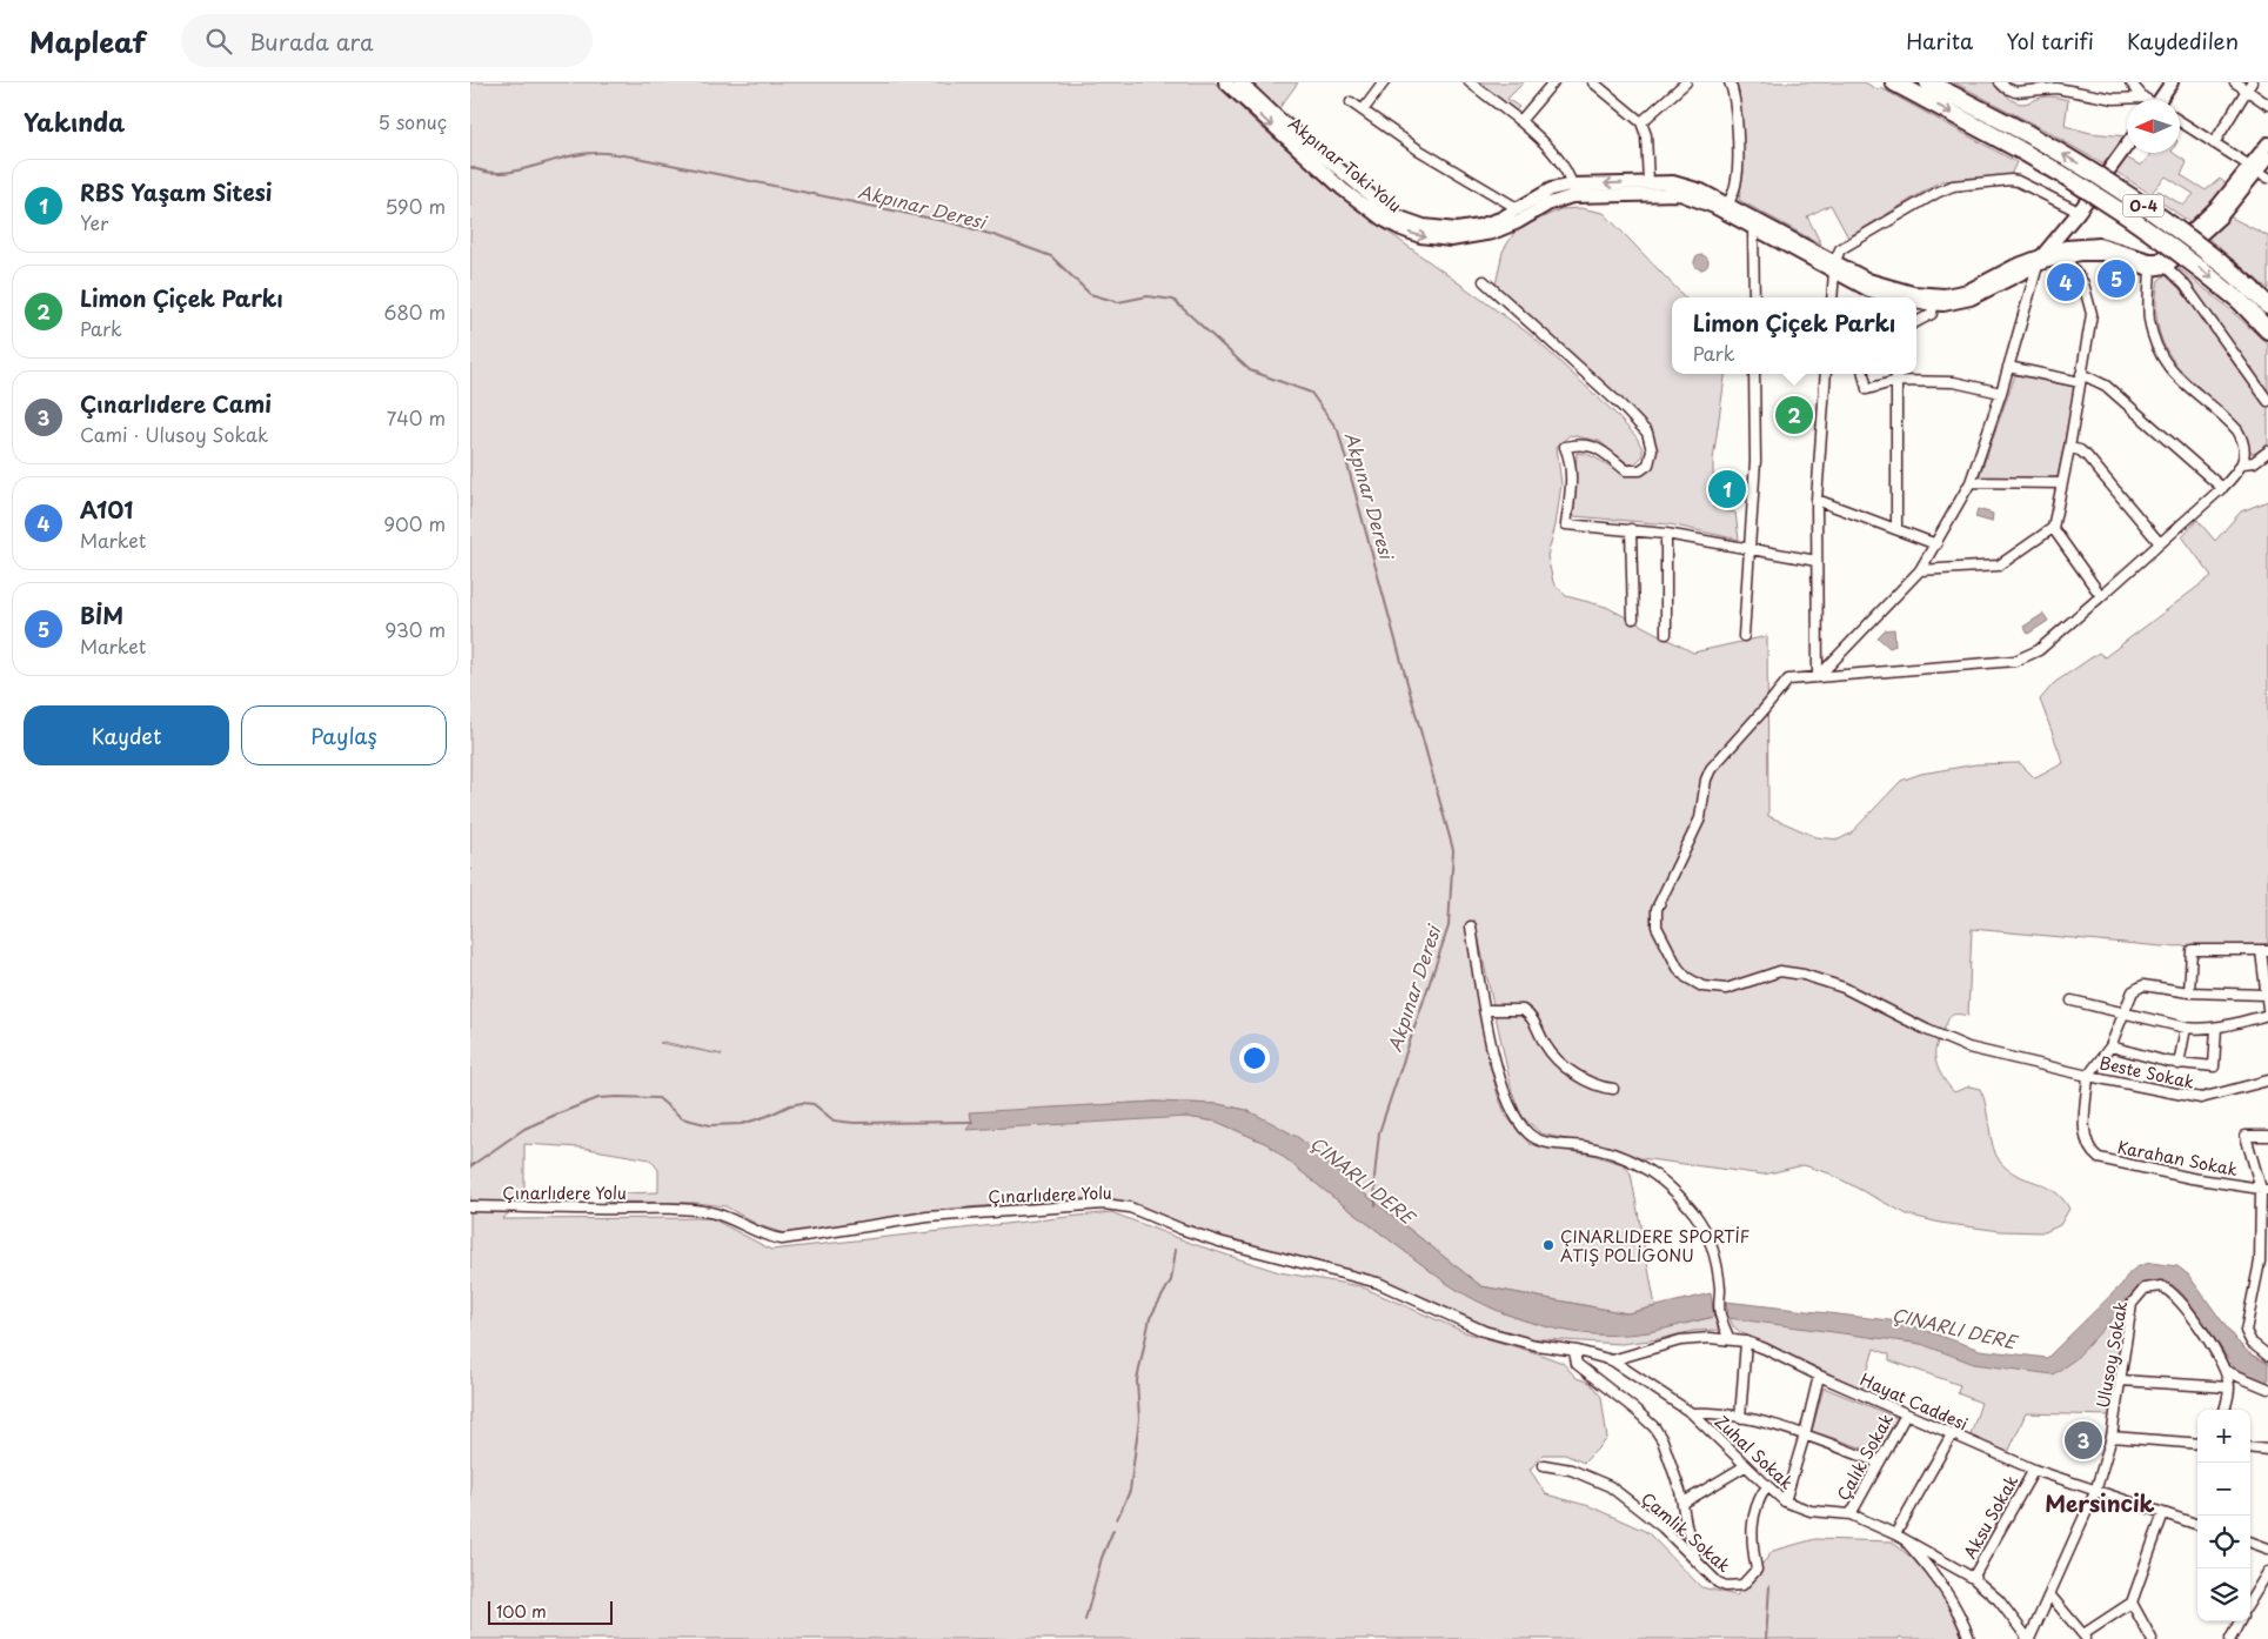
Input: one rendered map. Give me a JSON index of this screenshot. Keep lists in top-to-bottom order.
{
  "streets": {
    "highway": ["O-4"],
    "main road": ["Akpınar Toki Yolu"],
    "street": [
      "Beste Sokak",
      "Karahan Sokak",
      "Çınarlıdere Yolu",
      "Ulusoy Sokak",
      "Hayat Caddesi",
      "Zuhal Sokak",
      "Çalık Sokak",
      "Aksu Sokak",
      "Çamlık Sokak"
    ]
  },
  "crossings": [
    ["Beste Sokak", "Karahan Sokak"],
    ["Çınarlıdere Yolu", "Hayat Caddesi"],
    ["Çınarlıdere Yolu", "Zuhal Sokak"],
    ["Ulusoy Sokak", "Hayat Caddesi"],
    ["Ulusoy Sokak", "Zuhal Sokak"],
    ["Hayat Caddesi", "Zuhal Sokak"],
    ["Hayat Caddesi", "Çalık Sokak"],
    ["Hayat Caddesi", "Aksu Sokak"],
    ["Zuhal Sokak", "Çalık Sokak"],
    ["Zuhal Sokak", "Aksu Sokak"],
    ["Zuhal Sokak", "Çamlık Sokak"]
  ],
  "districts": ["Mersincik"],
  "water": ["Akpınar Deresi", "ÇINARLI DERE"],
  "places": ["ÇINARLIDERE SPORTİF ATIŞ POLİGONU"],
  "scale_bar": "100 m",
  "north": "left",
  "page": {
    "header": "Mapleaf",
    "search": "Burada ara",
    "nav": ["Harita", "Yol tarifi", "Kaydedilen"],
    "heading": ["Yakında", "5 sonuç"],
    "list": [
      {
        "mark": "1",
        "name": "RBS Yaşam Sitesi",
        "note": "Yer",
        "value": "590 m"
      },
      {
        "mark": "2",
        "name": "Limon Çiçek Parkı",
        "note": "Park",
        "value": "680 m"
      },
      {
        "mark": "3",
        "name": "Çınarlıdere Cami",
        "note": "Cami · Ulusoy Sokak",
        "value": "740 m"
      },
      {
        "mark": "4",
        "name": "A101",
        "note": "Market",
        "value": "900 m"
      },
      {
        "mark": "5",
        "name": "BİM",
        "note": "Market",
        "value": "930 m"
      }
    ],
    "pins": [
      "5",
      "4",
      "2",
      "1",
      "3"
    ],
    "popup": ["Limon Çiçek Parkı", "Park"],
    "buttons": ["Kaydet", "Paylaş"],
    "map_buttons": ["+", "−"],
    "scale": "100 m"
  }
}
